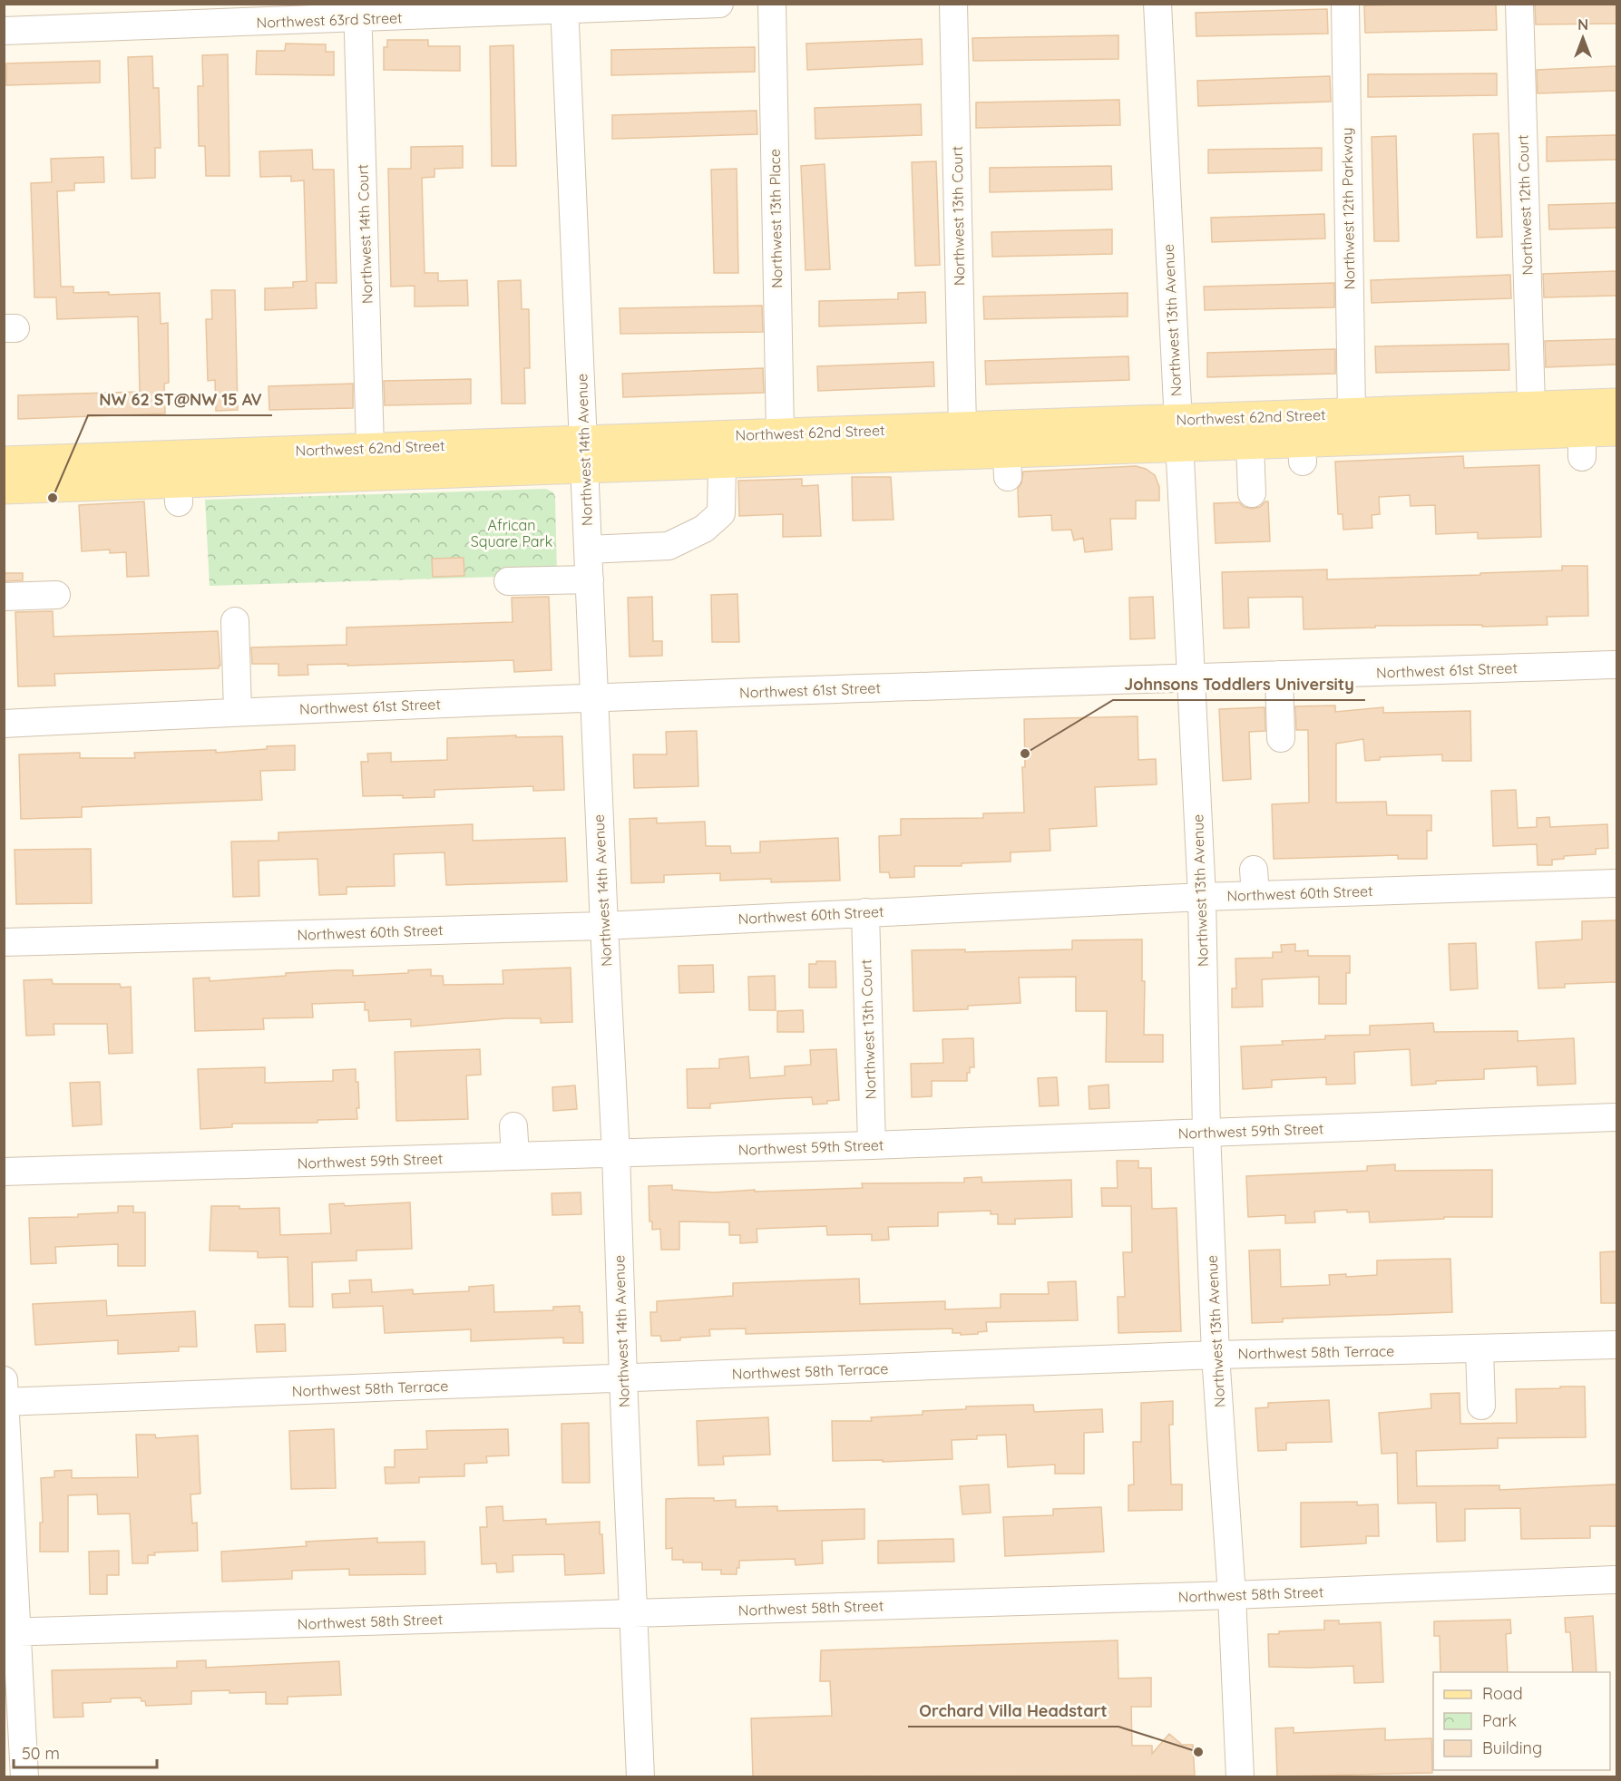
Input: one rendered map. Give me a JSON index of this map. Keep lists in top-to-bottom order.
{
  "streets": {
    "main road": ["Northwest 62nd Street"],
    "street": [
      "Northwest 63rd Street",
      "Northwest 12th Court",
      "Northwest 12th Parkway",
      "Northwest 13th Court",
      "Northwest 13th Place",
      "Northwest 14th Court",
      "Northwest 13th Avenue",
      "Northwest 14th Avenue",
      "Northwest 61st Street",
      "Northwest 60th Street",
      "Northwest 59th Street",
      "Northwest 58th Terrace",
      "Northwest 58th Street"
    ]
  },
  "crossings": [
    ["Northwest 63rd Street", "Northwest 14th Court"],
    ["Northwest 63rd Street", "Northwest 14th Avenue"],
    ["Northwest 12th Court", "Northwest 62nd Street"],
    ["Northwest 12th Parkway", "Northwest 62nd Street"],
    ["Northwest 13th Court", "Northwest 62nd Street"],
    ["Northwest 13th Court", "Northwest 60th Street"],
    ["Northwest 13th Court", "Northwest 59th Street"],
    ["Northwest 13th Place", "Northwest 62nd Street"],
    ["Northwest 14th Court", "Northwest 62nd Street"],
    ["Northwest 13th Avenue", "Northwest 62nd Street"],
    ["Northwest 13th Avenue", "Northwest 61st Street"],
    ["Northwest 13th Avenue", "Northwest 60th Street"],
    ["Northwest 13th Avenue", "Northwest 59th Street"],
    ["Northwest 13th Avenue", "Northwest 58th Terrace"],
    ["Northwest 13th Avenue", "Northwest 58th Street"],
    ["Northwest 62nd Street", "Northwest 14th Avenue"],
    ["Northwest 14th Avenue", "Northwest 61st Street"],
    ["Northwest 14th Avenue", "Northwest 60th Street"],
    ["Northwest 14th Avenue", "Northwest 59th Street"],
    ["Northwest 14th Avenue", "Northwest 58th Terrace"],
    ["Northwest 14th Avenue", "Northwest 58th Street"]
  ],
  "parks": ["African Square Park"],
  "places": ["NW 62 ST@NW 15 AV", "Johnsons Toddlers University", "Orchard Villa Headstart"],
  "legend": ["Road", "Park", "Building"],
  "scale_bar": "50 m",
  "north": "top"
}
